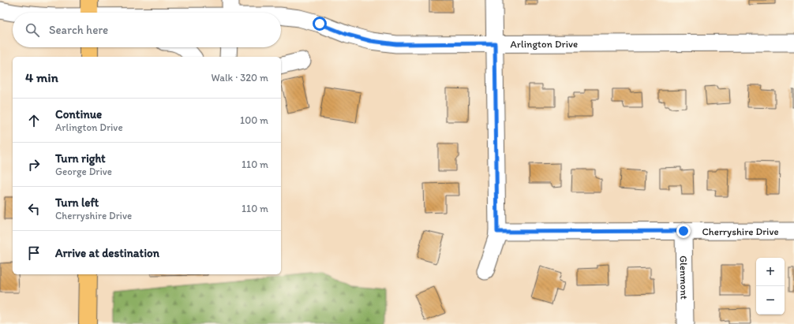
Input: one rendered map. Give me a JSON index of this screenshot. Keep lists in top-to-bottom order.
{
  "streets": {
    "street": ["Arlington Drive", "Cherryshire Drive", "Glenmont"]
  },
  "crossings": [
    ["Cherryshire Drive", "Glenmont"]
  ],
  "page": {
    "search": "Search here",
    "heading": ["4 min", "Walk · 320 m"],
    "list": [
      ["Continue", "Arlington Drive", "100 m"],
      ["Turn right", "George Drive", "110 m"],
      ["Turn left", "Cherryshire Drive", "110 m"],
      "Arrive at destination"
    ],
    "map_buttons": ["+", "−"]
  }
}
